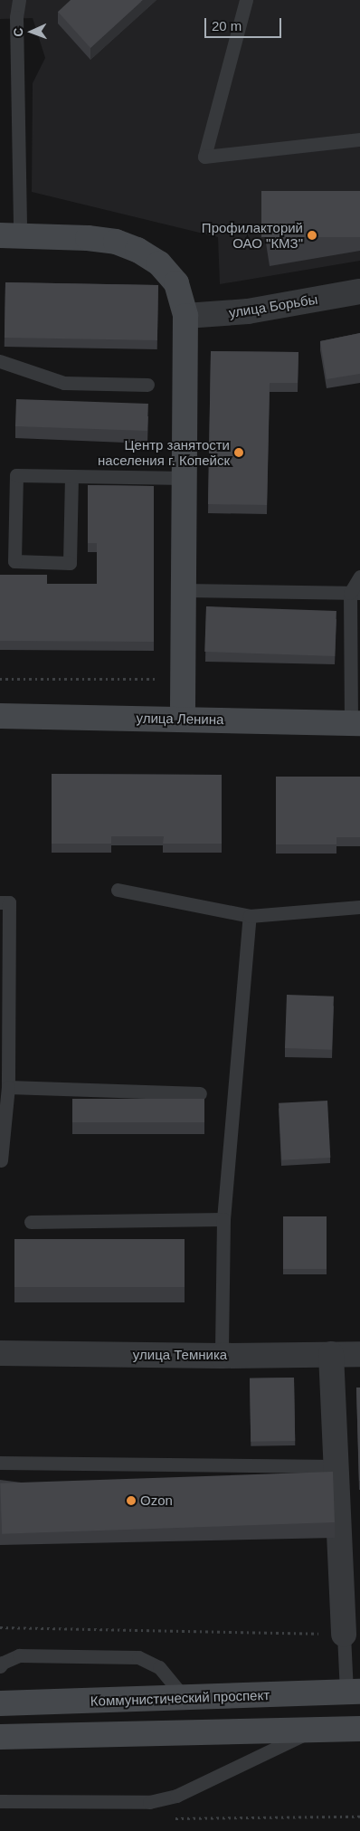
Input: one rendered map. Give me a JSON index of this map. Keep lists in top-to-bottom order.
{
  "streets": {
    "street": [
      "улица Борьбы",
      "улица Ленина",
      "улица Темника",
      "Коммунистический проспект"
    ]
  },
  "places": ["Профилакторий ОАО \"КМЗ\"", "Центр занятости населения г. Копейск", "Ozon"],
  "scale_bar": "20 m",
  "north": "left"
}
